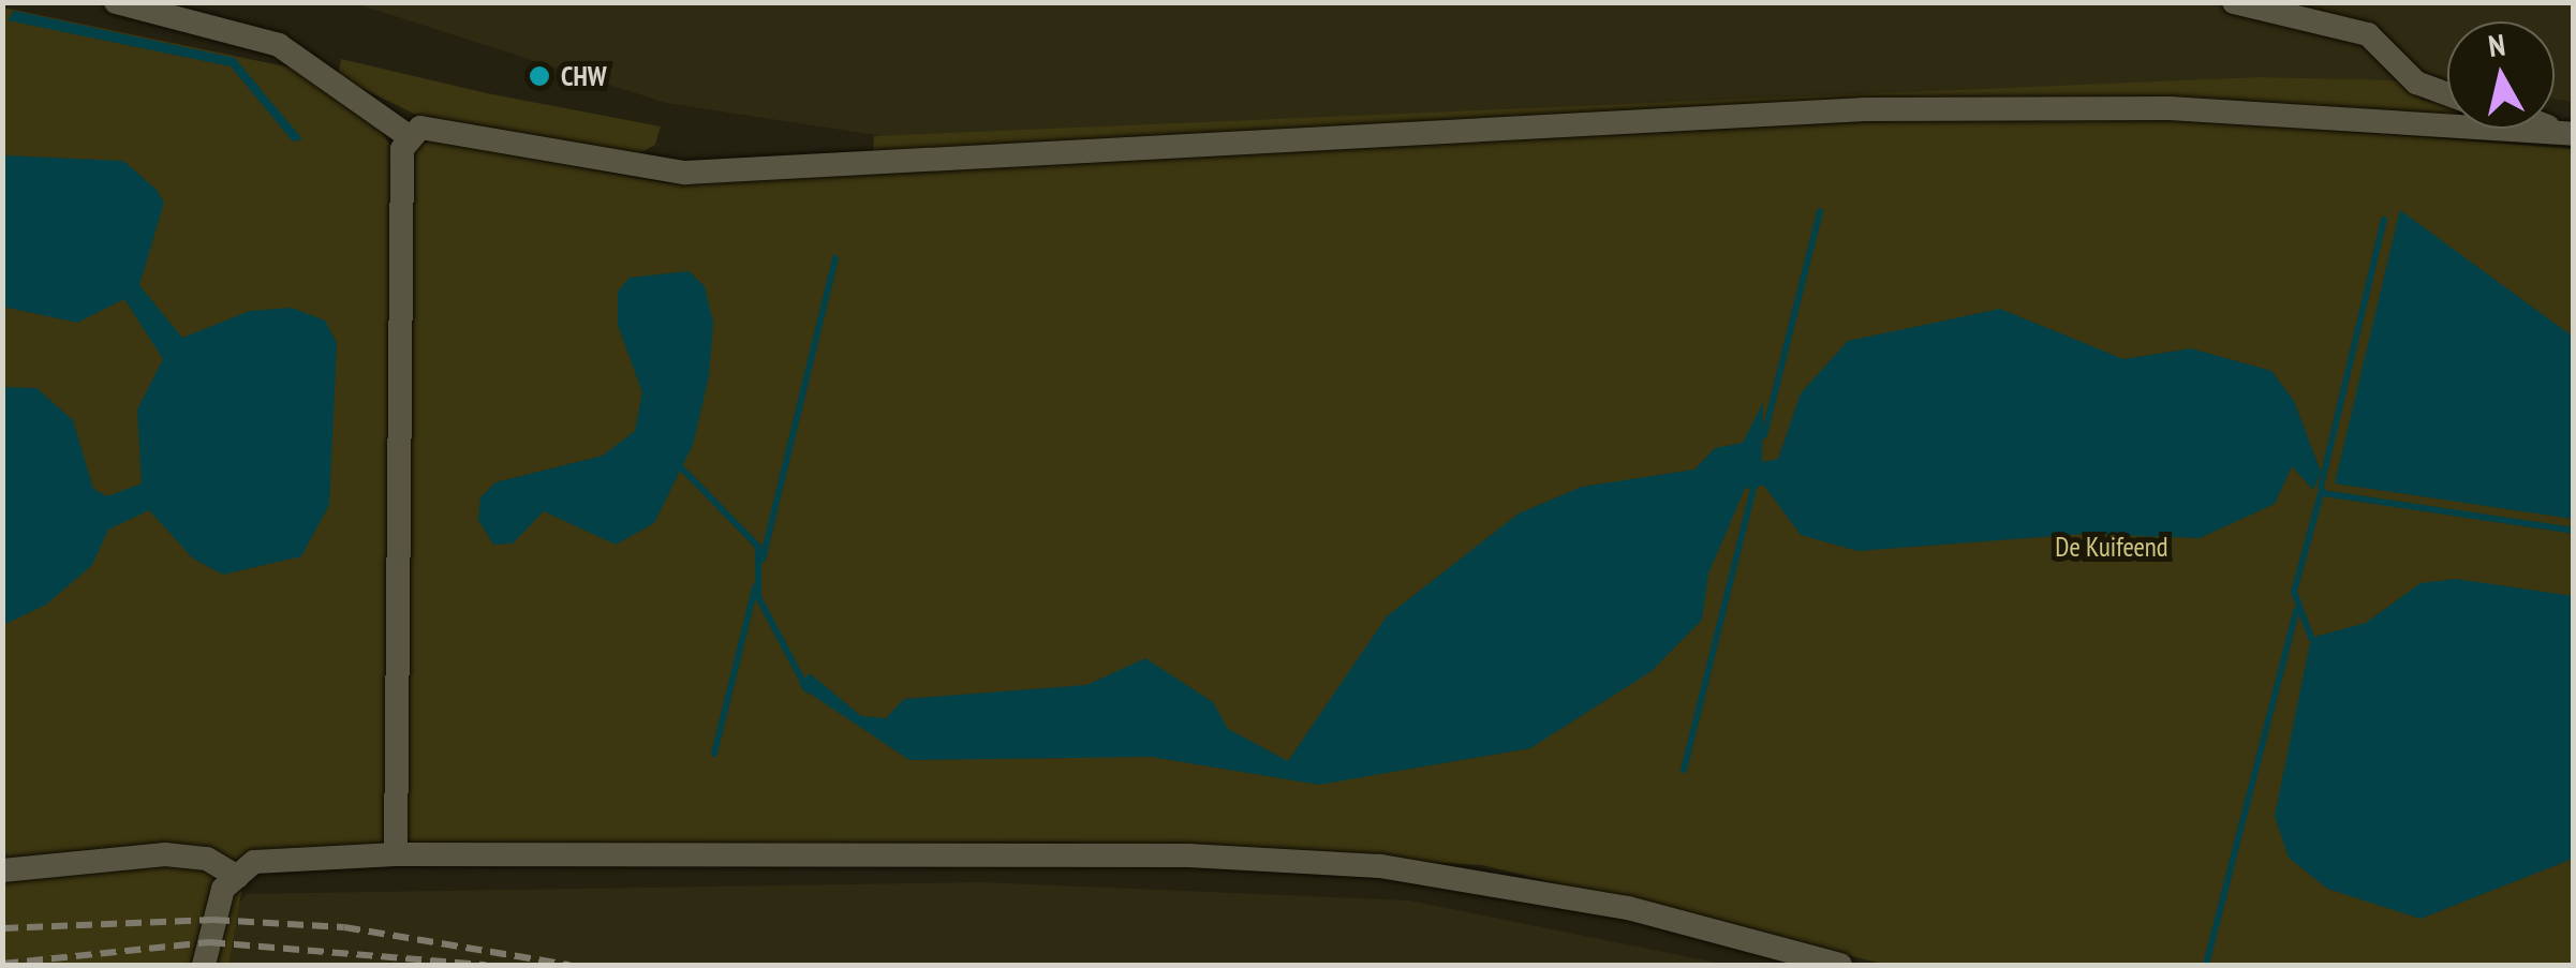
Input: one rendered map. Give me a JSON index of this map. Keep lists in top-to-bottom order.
{
  "parks": ["De Kuifeend"],
  "places": ["CHW"],
  "north": "top"
}
